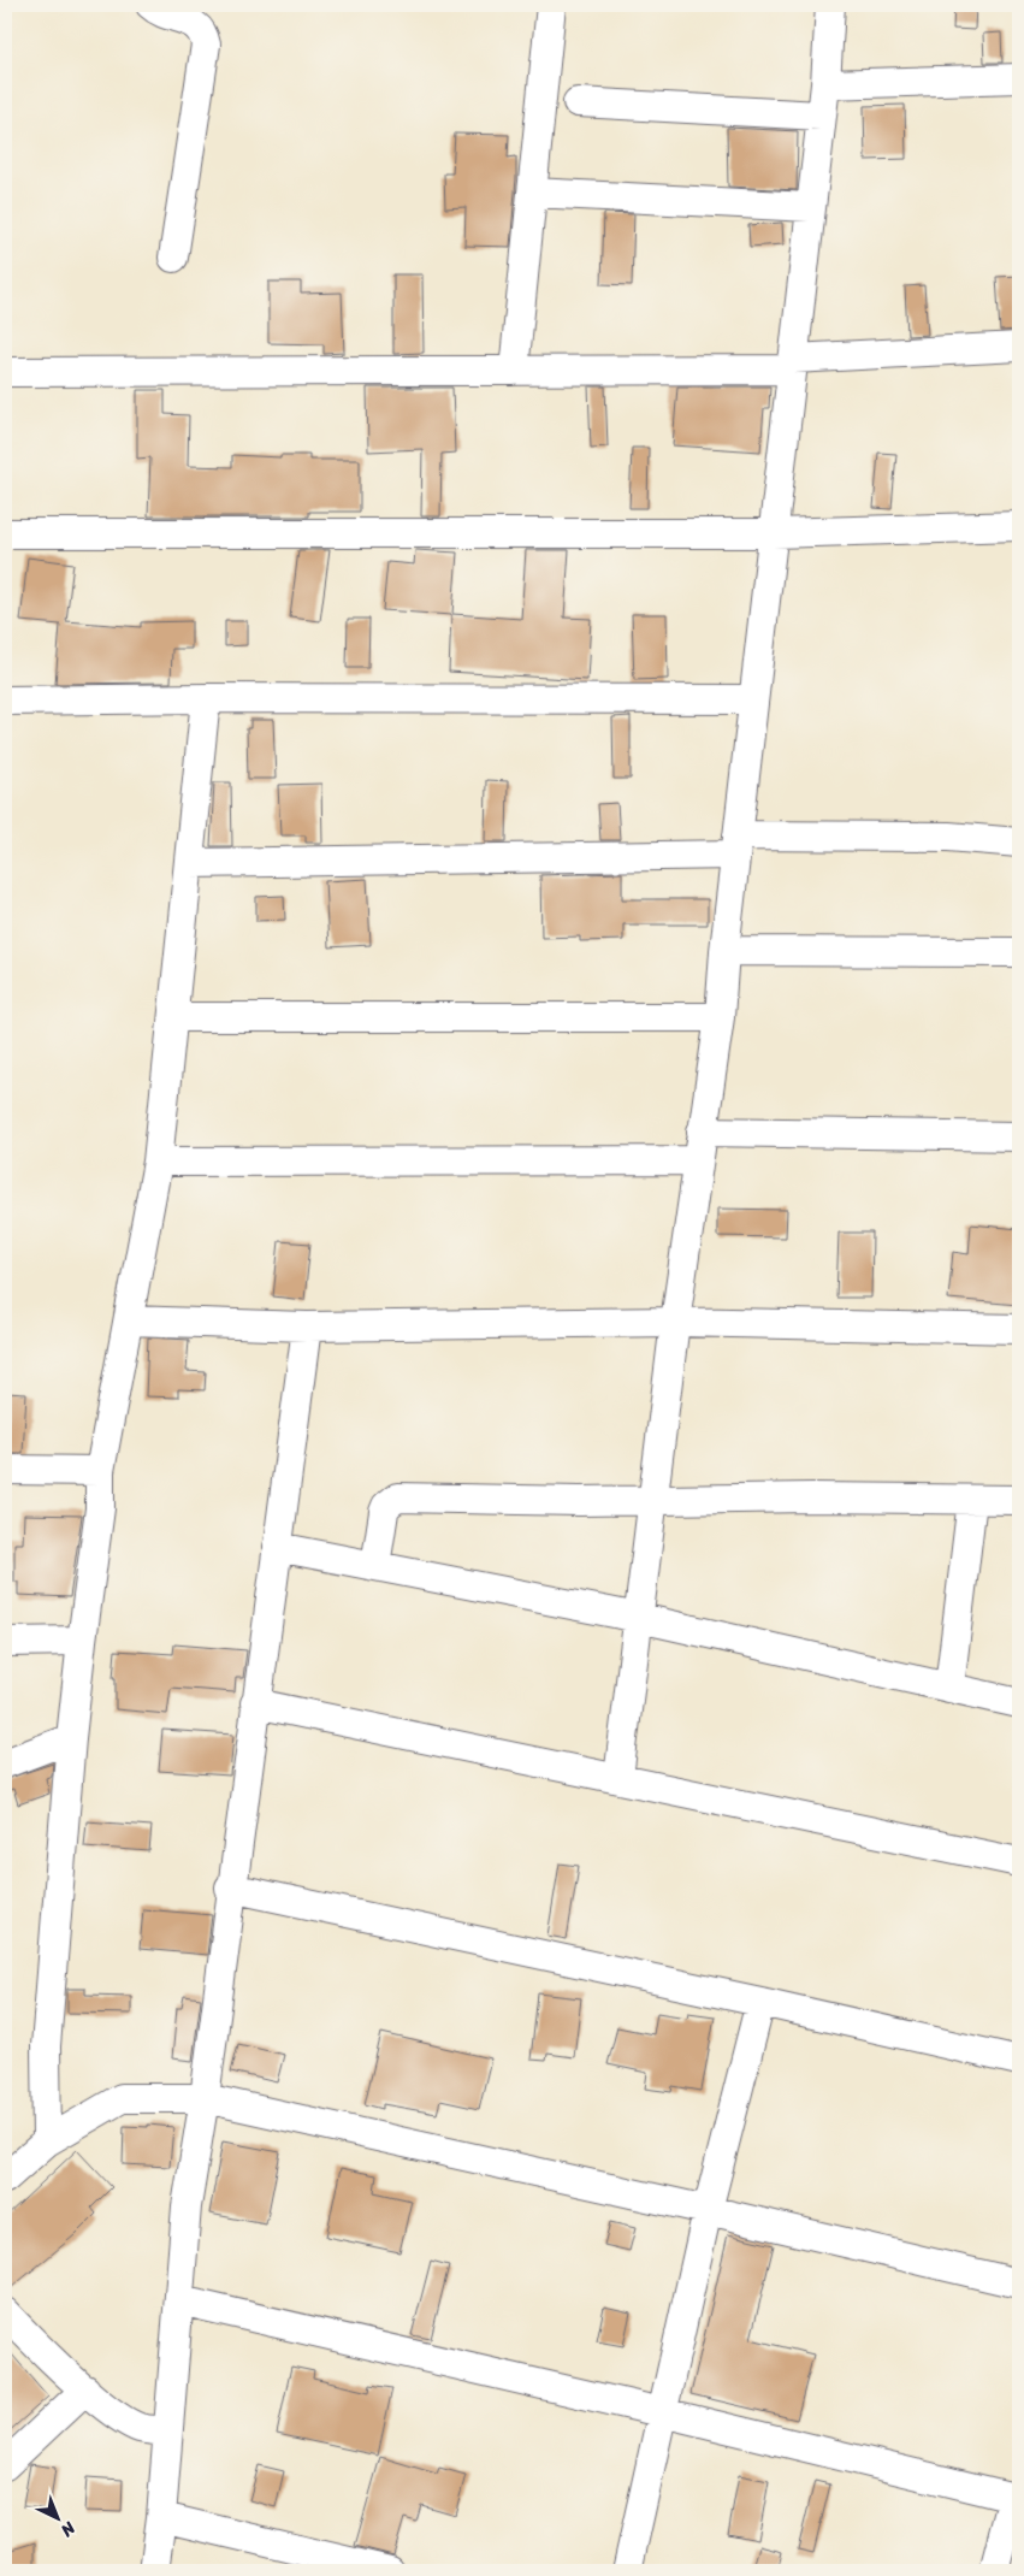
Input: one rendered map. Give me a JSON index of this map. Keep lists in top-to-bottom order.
{
  "north": "bottom right"
}
